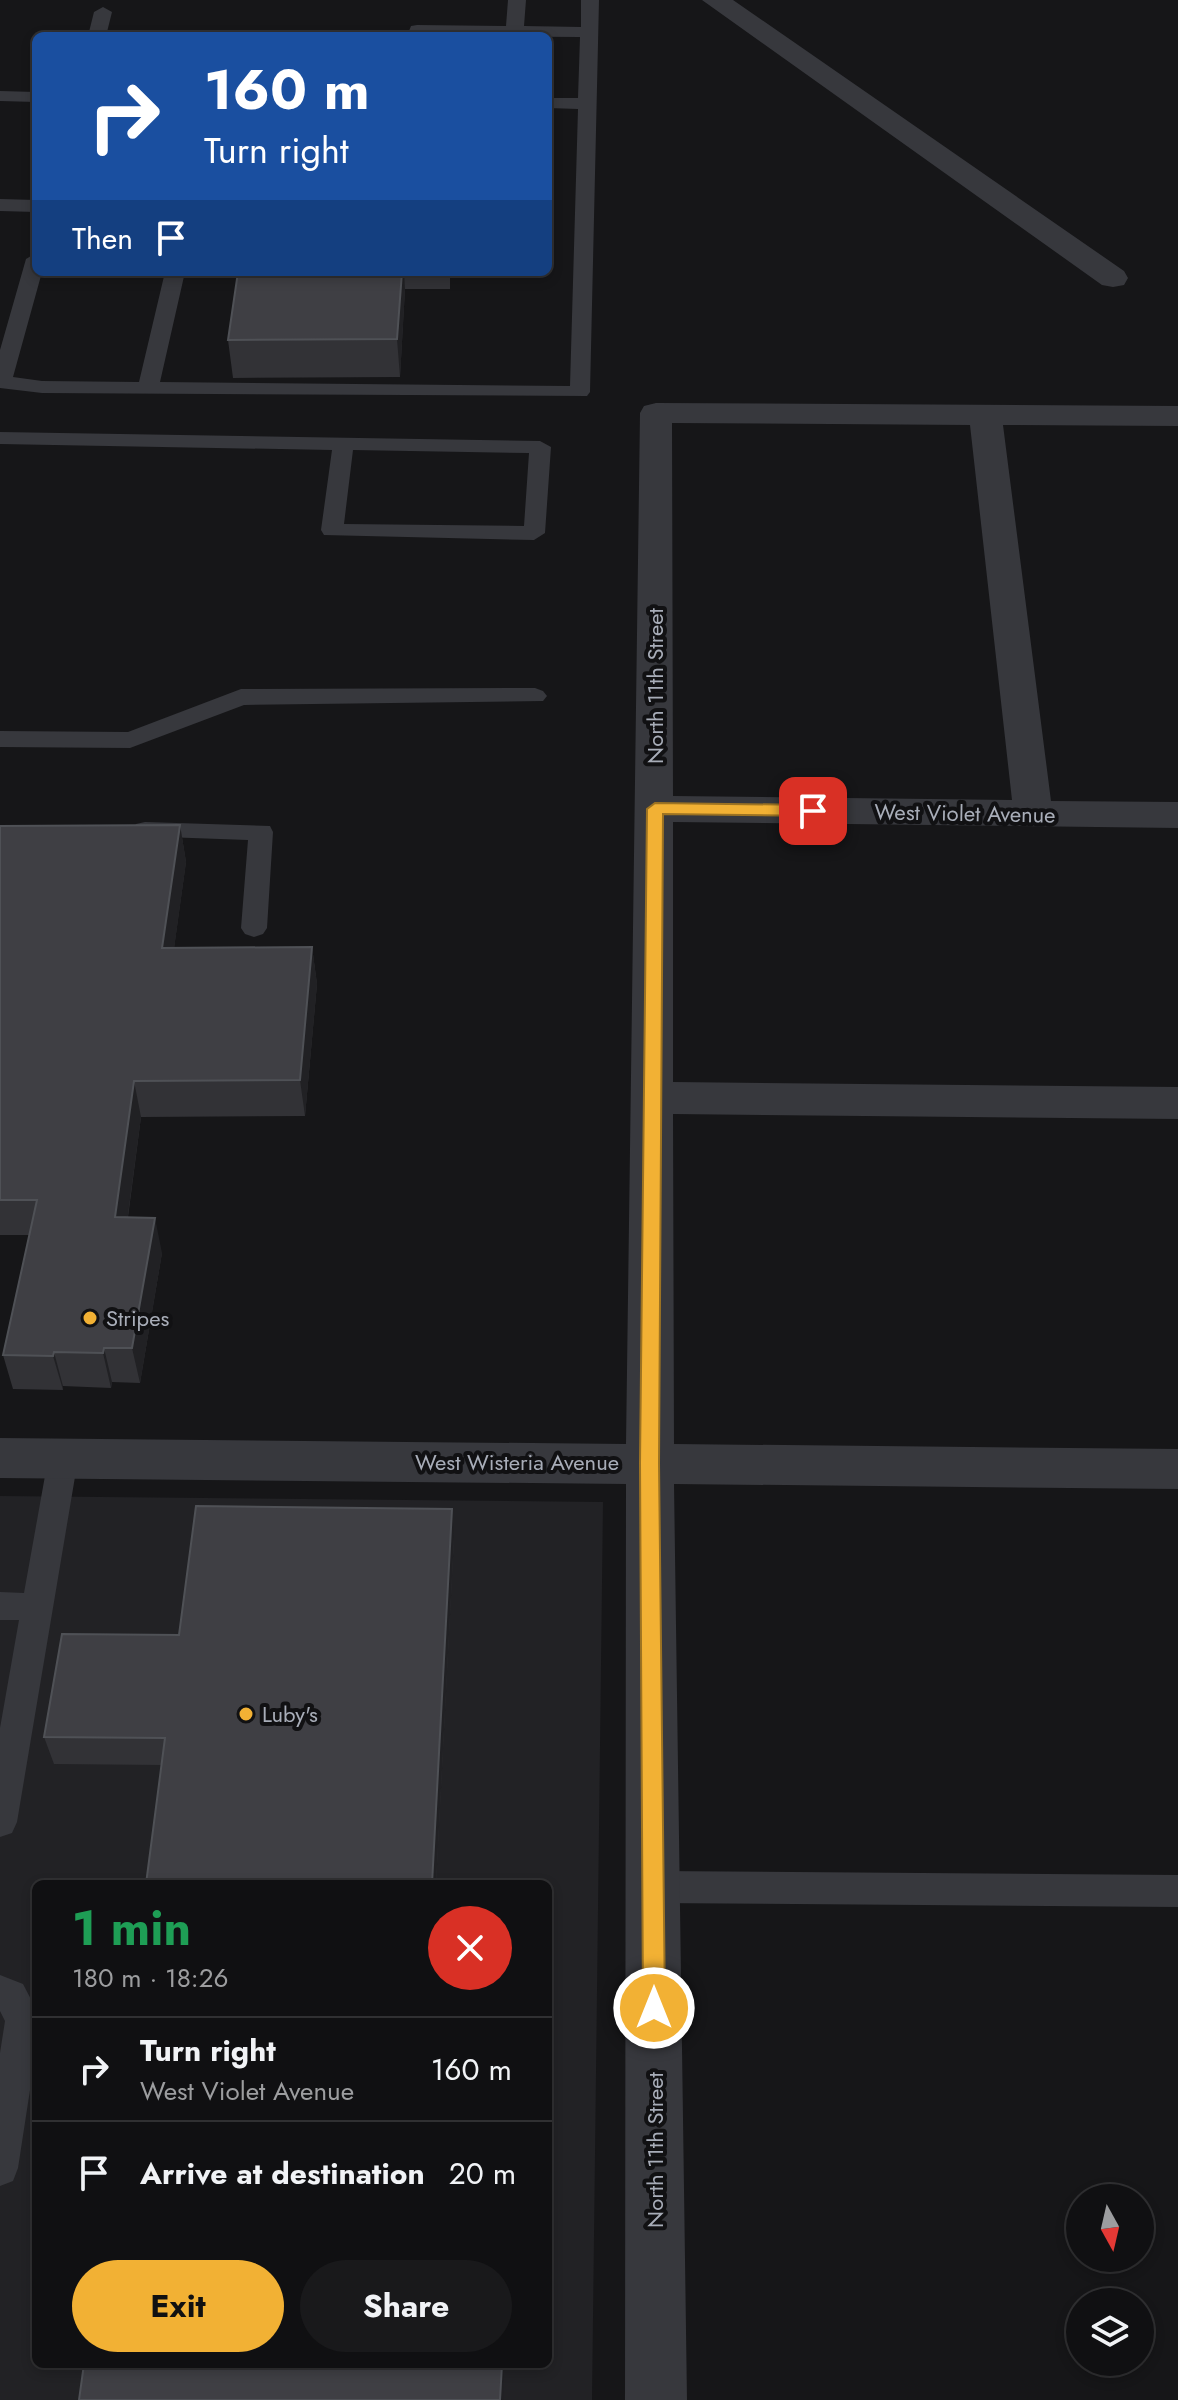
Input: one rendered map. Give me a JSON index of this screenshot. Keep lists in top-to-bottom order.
{
  "streets": {
    "street": ["North 11th Street", "West Violet Avenue", "West Wisteria Avenue"]
  },
  "crossings": [
    ["North 11th Street", "West Violet Avenue"],
    ["North 11th Street", "West Wisteria Avenue"]
  ],
  "places": ["Stripes", "Luby's"],
  "north": "bottom",
  "page": {
    "turn": ["160 m", "Turn right"],
    "then": "Then",
    "heading": ["1 min", "180 m · 18:26"],
    "list": [
      {
        "name": "Turn right",
        "note": "West Violet Avenue",
        "value": "160 m"
      },
      {
        "name": "Arrive at destination",
        "value": "20 m"
      }
    ],
    "buttons": ["Exit", "Share"]
  }
}
